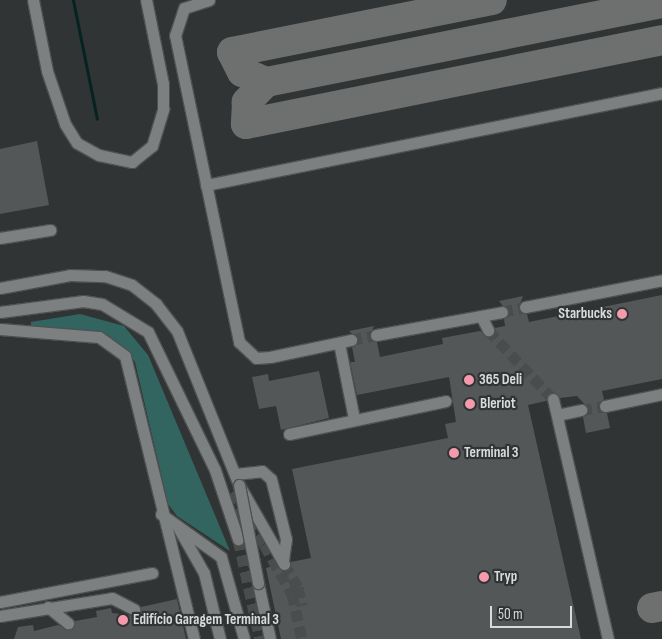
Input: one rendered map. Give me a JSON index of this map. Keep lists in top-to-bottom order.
{
  "places": [
    "Starbucks",
    "365 Deli",
    "Bleriot",
    "Terminal 3",
    "Tryp",
    "Edifício Garagem Terminal 3"
  ],
  "scale_bar": "50 m"
}
